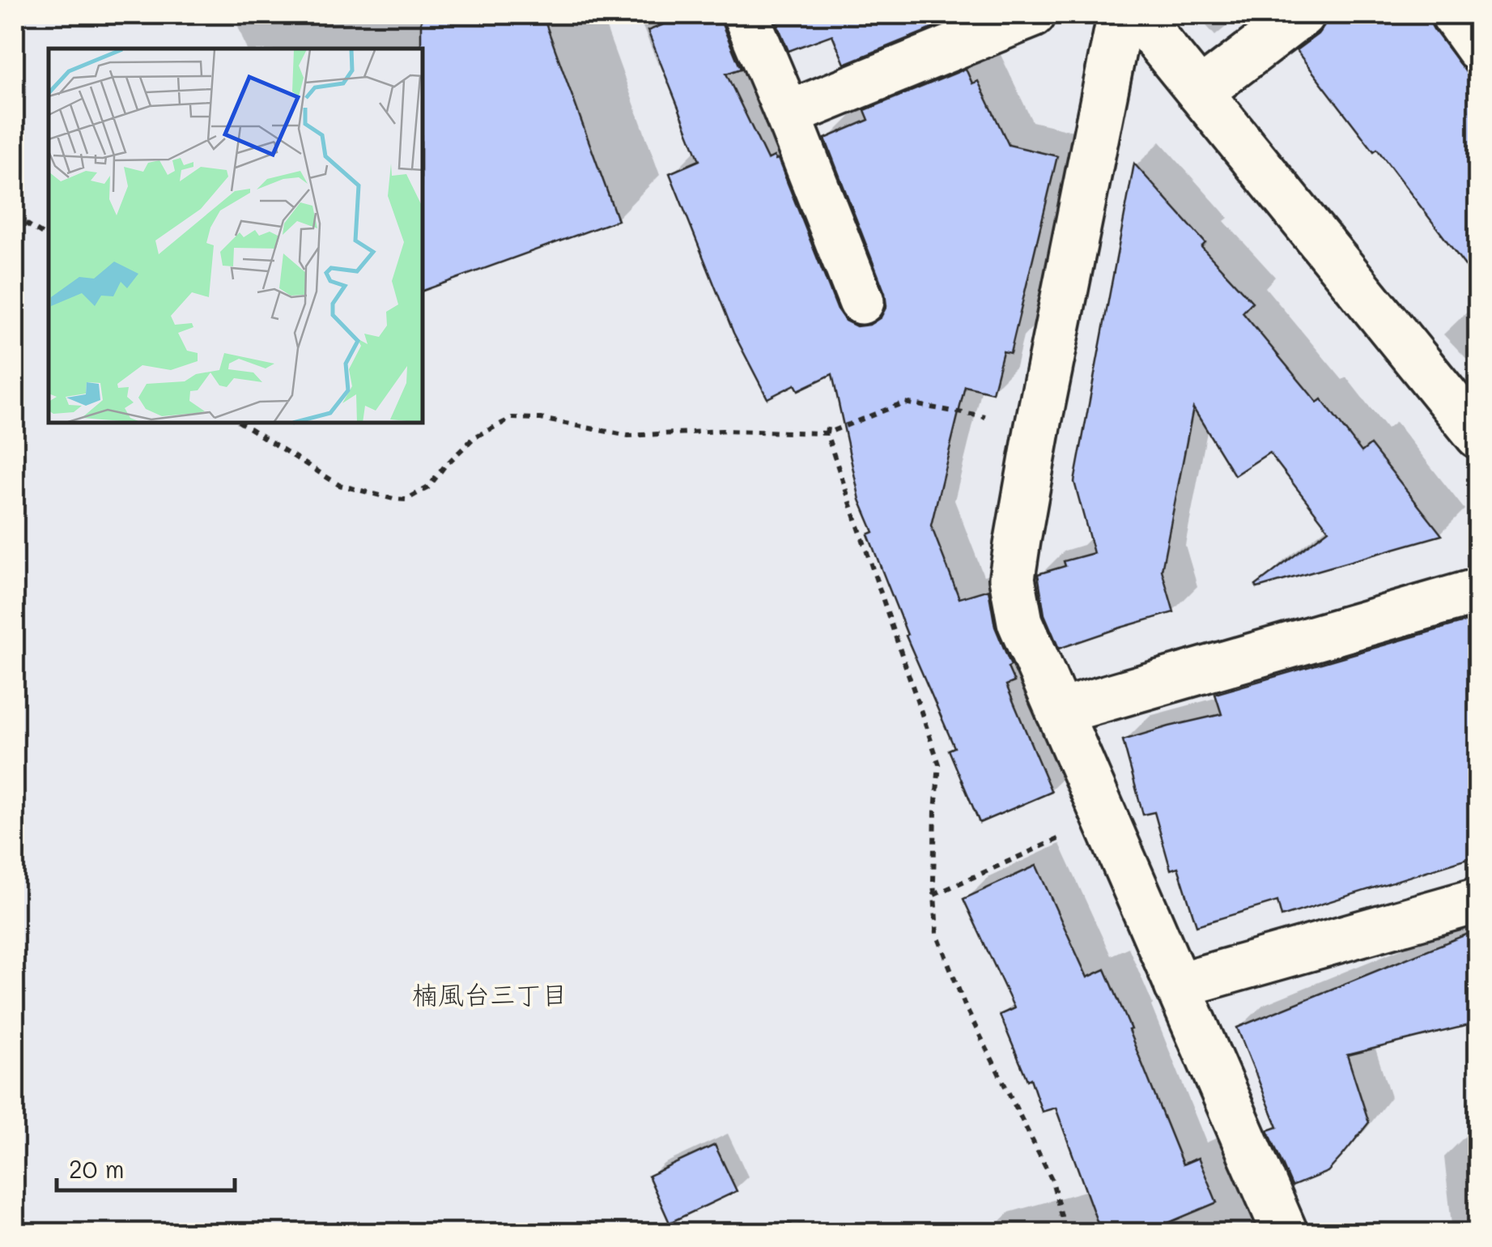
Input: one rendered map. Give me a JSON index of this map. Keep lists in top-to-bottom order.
{
  "districts": ["楠風台三丁目"],
  "scale_bar": "20 m"
}
